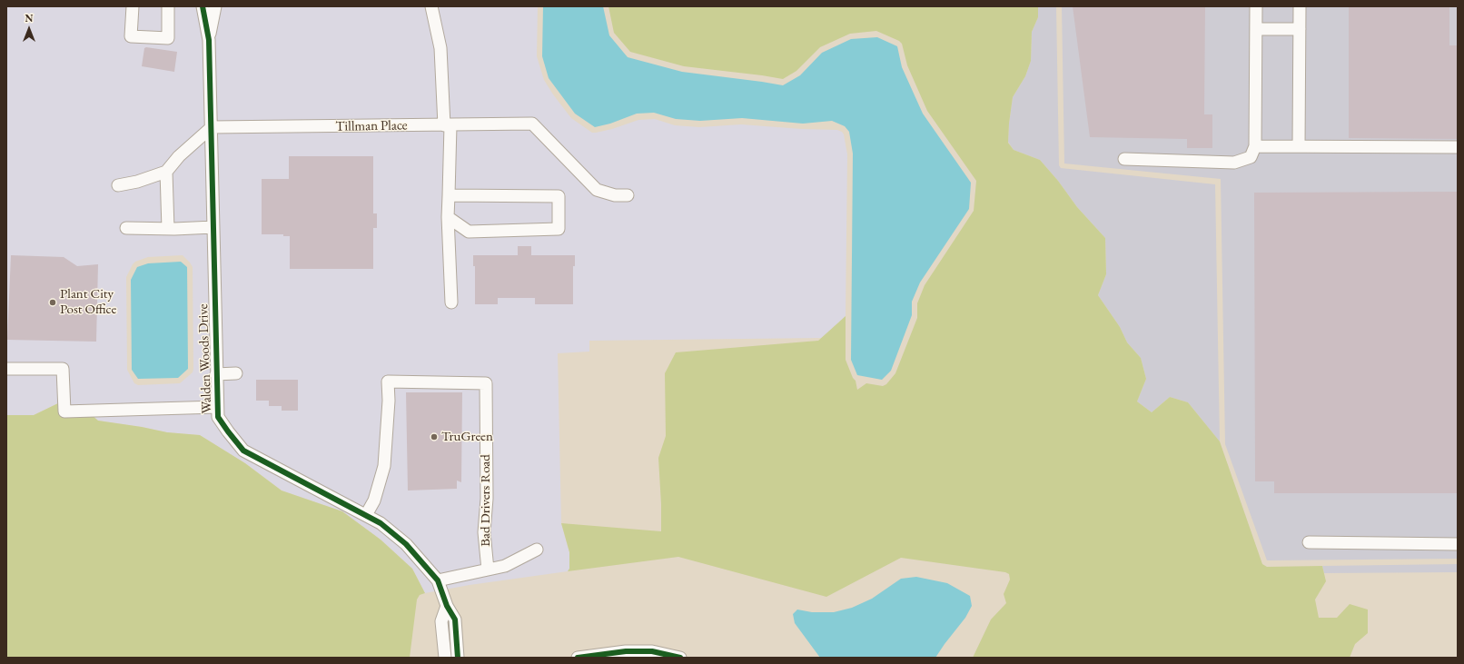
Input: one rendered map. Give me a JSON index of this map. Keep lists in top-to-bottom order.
{
  "streets": {
    "street": ["Tillman Place", "Walden Woods Drive", "Bad Drivers Road"]
  },
  "crossings": [
    ["Tillman Place", "Walden Woods Drive"],
    ["Walden Woods Drive", "Bad Drivers Road"]
  ],
  "places": ["Plant City Post Office", "TruGreen"],
  "north": "top"
}
